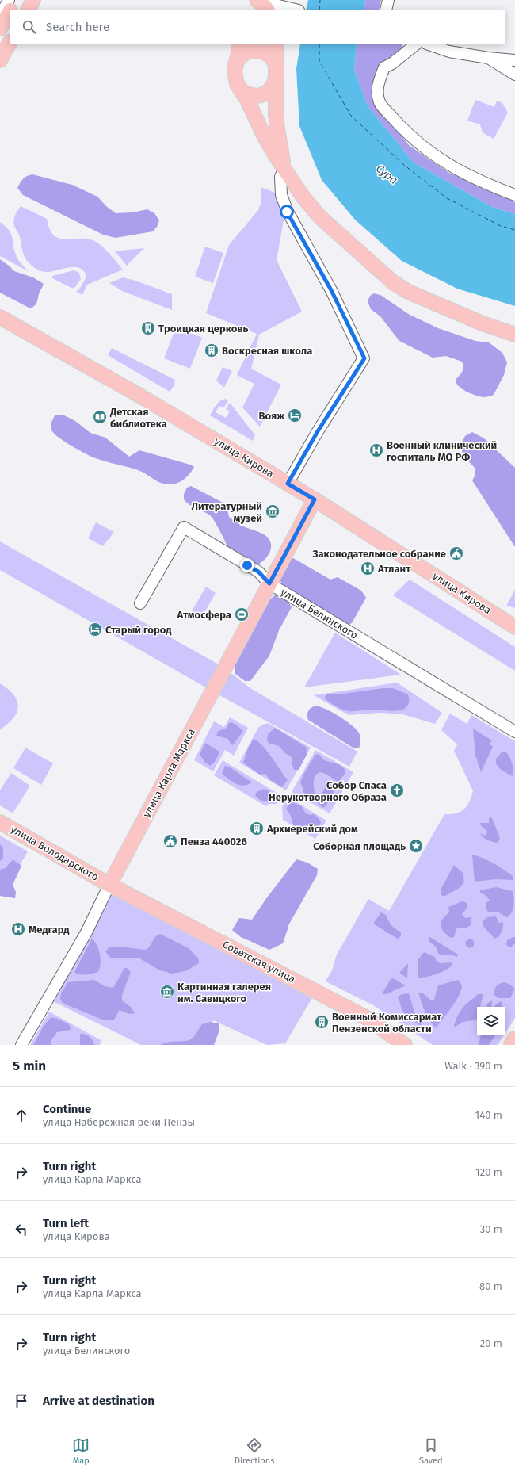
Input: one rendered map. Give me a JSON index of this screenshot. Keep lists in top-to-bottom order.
{
  "streets": {
    "main road": [
      "улица Кирова",
      "улица Карла Маркса",
      "улица Володарского",
      "Советская улица"
    ],
    "street": ["улица Белинского"]
  },
  "crossings": [
    ["улица Кирова", "улица Карла Маркса"],
    ["улица Белинского", "улица Карла Маркса"],
    ["улица Карла Маркса", "улица Володарского"],
    ["улица Карла Маркса", "Советская улица"],
    ["улица Володарского", "Советская улица"]
  ],
  "water": ["Сура"],
  "places": {
    "building": [
      "Троицкая церковь",
      "Воскресная школа",
      "Архиерейский дом",
      "Военный Комиссариат Пензенской области"
    ],
    "hotel": ["Вояж", "Старый город"],
    "library": ["Детская библиотека"],
    "hospital": ["Военный клинический госпиталь МО РФ", "Атлант", "Медгард"],
    "museum": ["Литературный музей", "Картинная галерея им. Савицкого"],
    "public building": ["Законодательное собрание", "Пенза 440026"],
    "sports": ["Атмосфера"],
    "church": ["Собор Спаса Нерукотворного Образа"],
    "place": ["Соборная площадь"]
  },
  "page": {
    "search": "Search here",
    "heading": ["5 min", "Walk · 390 m"],
    "list": [
      ["Continue", "улица Набережная реки Пензы", "140 m"],
      ["Turn right", "улица Карла Маркса", "120 m"],
      ["Turn left", "улица Кирова", "30 m"],
      ["Turn right", "улица Карла Маркса", "80 m"],
      ["Turn right", "улица Белинского", "20 m"],
      "Arrive at destination"
    ],
    "nav": ["Map", "Directions", "Saved"]
  }
}
